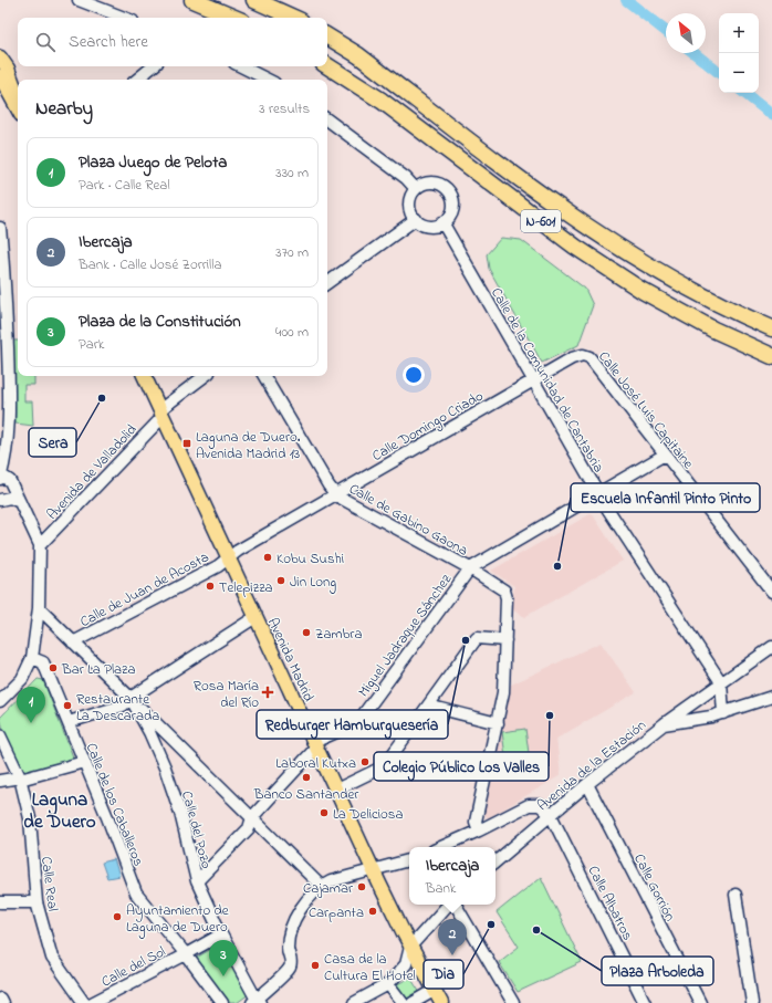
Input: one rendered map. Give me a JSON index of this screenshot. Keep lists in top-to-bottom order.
{
  "streets": {
    "highway": ["N-601"],
    "main road": ["Avenida Madrid"],
    "street": [
      "Calle de la Comunidad de Cantabria",
      "Calle José Luis Capitaine",
      "Calle Domingo Criado",
      "Avenida de Valladolid",
      "Calle de Gabino Gaona",
      "Calle de Juan de Acosta",
      "Miguel Jadraque Sánchez",
      "Avenida de la Estación",
      "Calle de los Caballeros",
      "Calle del Pozo",
      "Calle Real",
      "Calle Gorrión",
      "Calle Albatros",
      "Calle del Sol"
    ]
  },
  "crossings": [
    ["Calle de la Comunidad de Cantabria", "Calle José Luis Capitaine"],
    ["Calle de la Comunidad de Cantabria", "Calle Domingo Criado"],
    ["Calle José Luis Capitaine", "Calle Domingo Criado"],
    ["Calle Domingo Criado", "Calle de Gabino Gaona"],
    ["Calle Domingo Criado", "Calle de Juan de Acosta"],
    ["Calle Domingo Criado", "Avenida Madrid"],
    ["Avenida de Valladolid", "Avenida Madrid"],
    ["Calle de Gabino Gaona", "Miguel Jadraque Sánchez"],
    ["Calle de Juan de Acosta", "Avenida Madrid"],
    ["Miguel Jadraque Sánchez", "Avenida Madrid"],
    ["Avenida de la Estación", "Calle Gorrión"],
    ["Avenida de la Estación", "Calle Albatros"],
    ["Calle de los Caballeros", "Calle del Sol"],
    ["Calle del Pozo", "Calle del Sol"]
  ],
  "districts": ["Laguna de Duero"],
  "places": {
    "other": [
      "Sera",
      "Kobu Sushi",
      "Escuela Infantil Pinto Pinto",
      "Jin Long",
      "Telepizza",
      "Zambra",
      "Redburger Hamburguesería",
      "Bar La Plaza",
      "Restaurante La Descarada",
      "Colegio Público Los Valles",
      "Laboral Kutxa",
      "Banco Santander",
      "La Deliciosa",
      "Cajamar",
      "Carpanta",
      "Ayuntamiento de Laguna de Duero",
      "Dia",
      "Plaza Arboleda",
      "Casa de la Cultura El Hotel"
    ],
    "transit": ["Laguna de Duero. Avenida Madrid 13"],
    "health": ["Rosa María del Río"]
  },
  "north": "top left",
  "page": {
    "map_buttons": ["+", "−"],
    "search": "Search here",
    "heading": ["Nearby", "3 results"],
    "list": [
      {
        "mark": "1",
        "name": "Plaza Juego de Pelota",
        "note": "Park · Calle Real",
        "value": "330 m"
      },
      {
        "mark": "2",
        "name": "Ibercaja",
        "note": "Bank · Calle José Zorrilla",
        "value": "370 m"
      },
      {
        "mark": "3",
        "name": "Plaza de la Constitución",
        "note": "Park",
        "value": "400 m"
      }
    ],
    "pins": ["1", "2", "3"],
    "popup": ["Ibercaja", "Bank"]
  }
}
